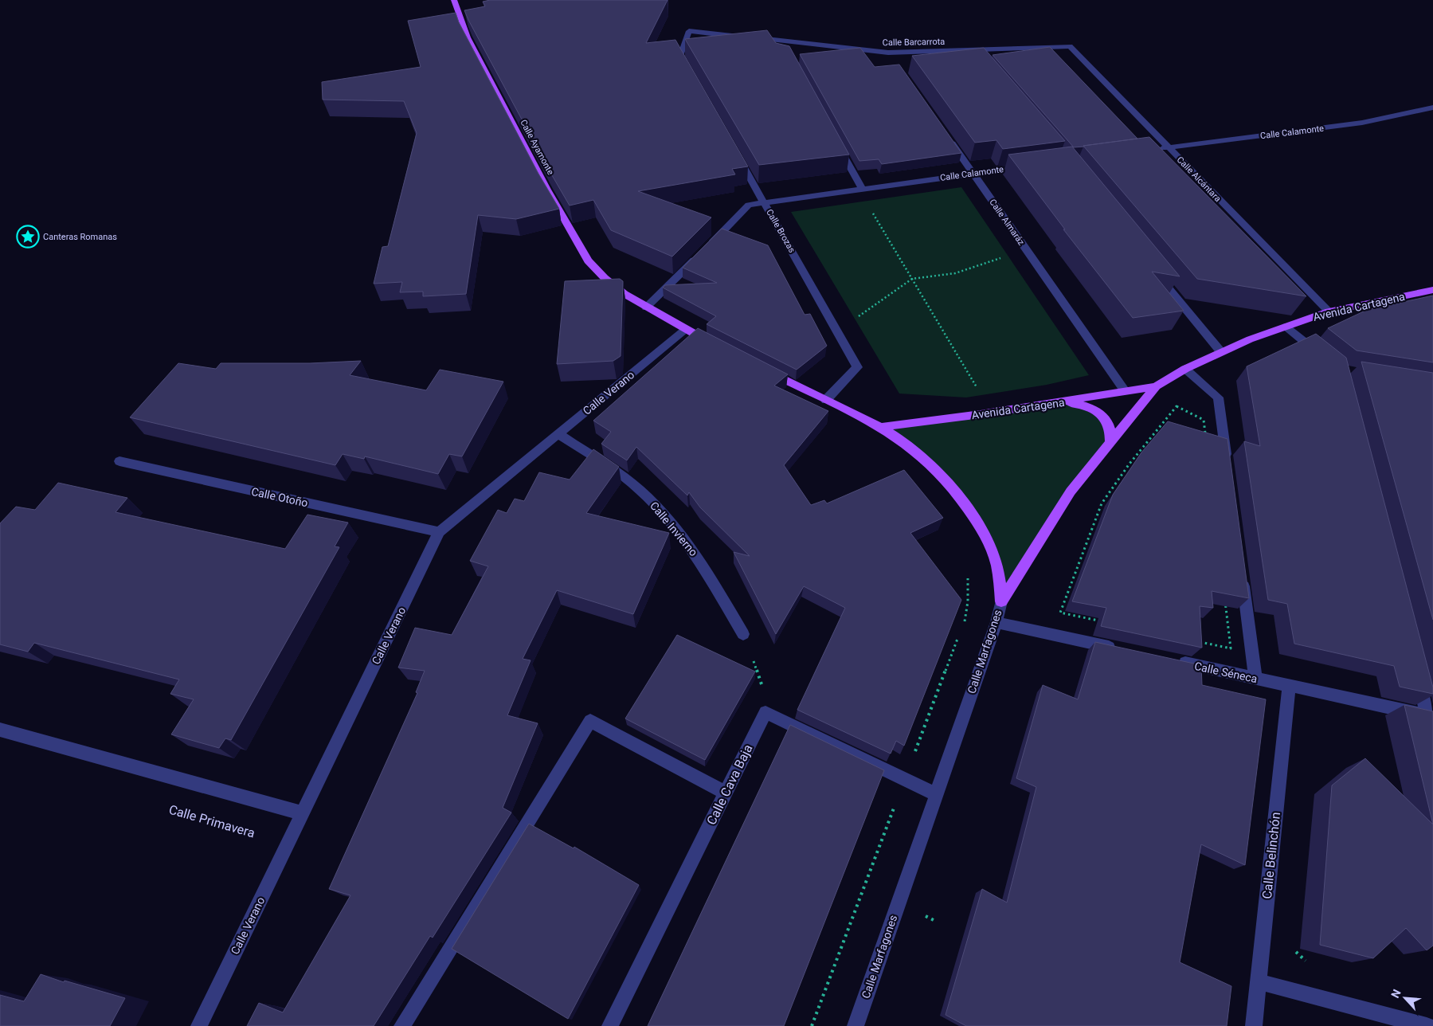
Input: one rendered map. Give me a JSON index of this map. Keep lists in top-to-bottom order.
{
  "streets": {
    "main road": ["Calle Ayamonte", "Avenida Cartagena", "Calle Marfagones"],
    "street": [
      "Calle Barcarrota",
      "Calle Calamonte",
      "Calle Alcántara",
      "Calle Almaráz",
      "Calle Brozas",
      "Calle Verano",
      "Calle Otoño",
      "Calle Invierno",
      "Calle Séneca",
      "Calle Cava Baja",
      "Calle Belinchón"
    ]
  },
  "crossings": [
    ["Calle Barcarrota", "Calle Alcántara"],
    ["Calle Calamonte", "Calle Ayamonte"],
    ["Calle Calamonte", "Calle Alcántara"],
    ["Calle Calamonte", "Calle Almaráz"],
    ["Calle Calamonte", "Calle Brozas"],
    ["Calle Alcántara", "Avenida Cartagena"],
    ["Calle Almaráz", "Avenida Cartagena"],
    ["Calle Brozas", "Calle Marfagones"],
    ["Avenida Cartagena", "Calle Marfagones"],
    ["Calle Verano", "Calle Otoño"],
    ["Calle Verano", "Calle Invierno"],
    ["Calle Marfagones", "Calle Cava Baja"],
    ["Calle Séneca", "Calle Belinchón"]
  ],
  "places": {
    "place": ["Canteras Romanas"]
  },
  "north": "top left"
}
